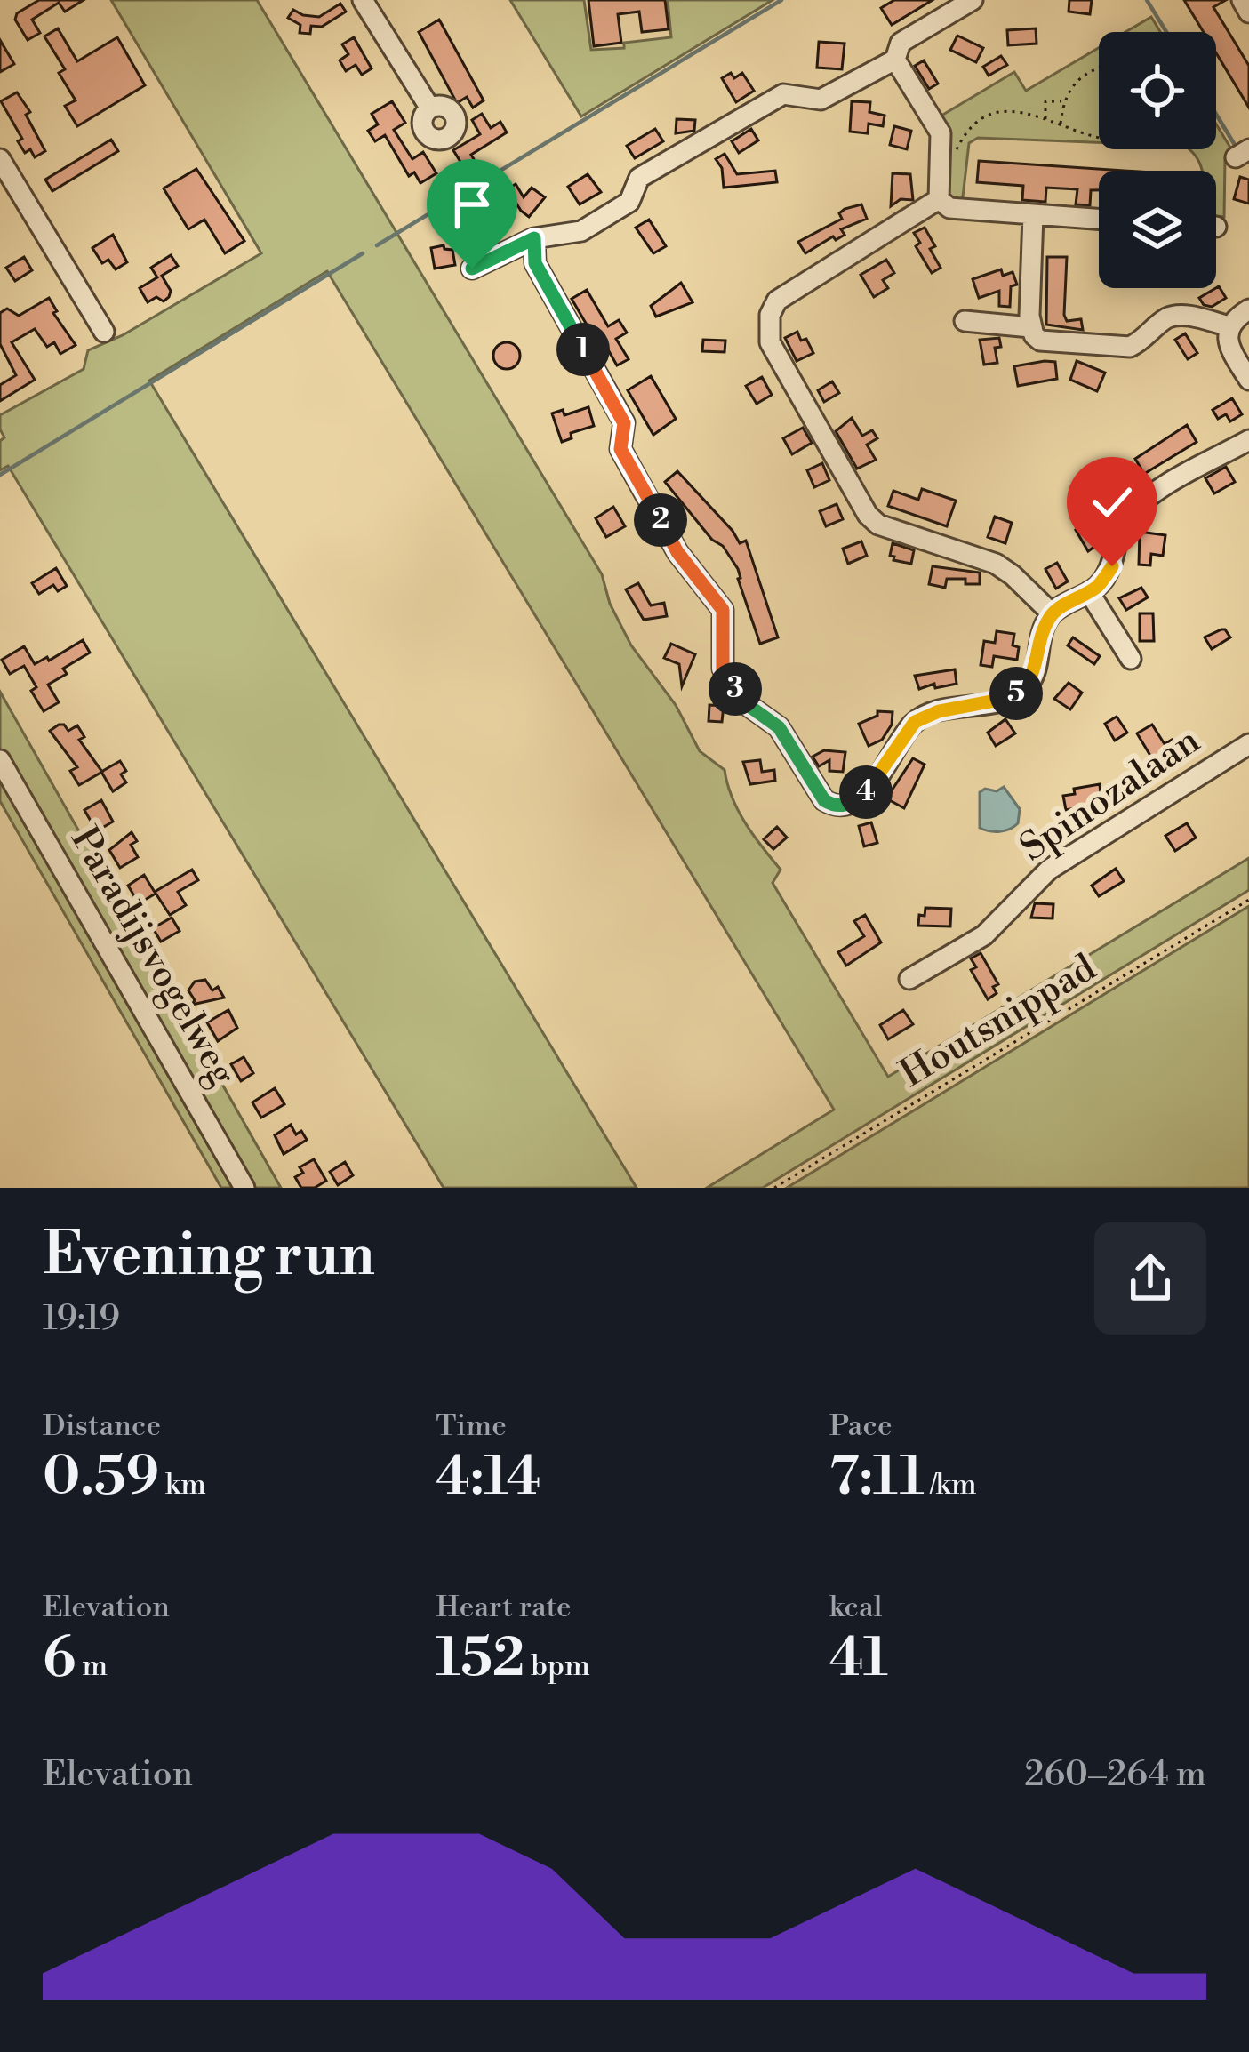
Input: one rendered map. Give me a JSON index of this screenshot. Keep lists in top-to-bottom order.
{
  "streets": {
    "street": ["Spinozalaan", "Paradijsvogelweg"],
    "path": ["Houtsnippad"]
  },
  "page": {
    "pins": [
      "1",
      "2",
      "3",
      "5",
      "4"
    ],
    "heading": ["Evening run", "19:19"],
    "stats": [
      ["Distance", "0.59 km"],
      ["Time", "4:14"],
      ["Pace", "7:11 /km"],
      ["Elevation", "6 m"],
      ["Heart rate", "152 bpm"],
      ["kcal", "41"]
    ],
    "chart": ["Elevation", "260–264 m"]
  }
}
